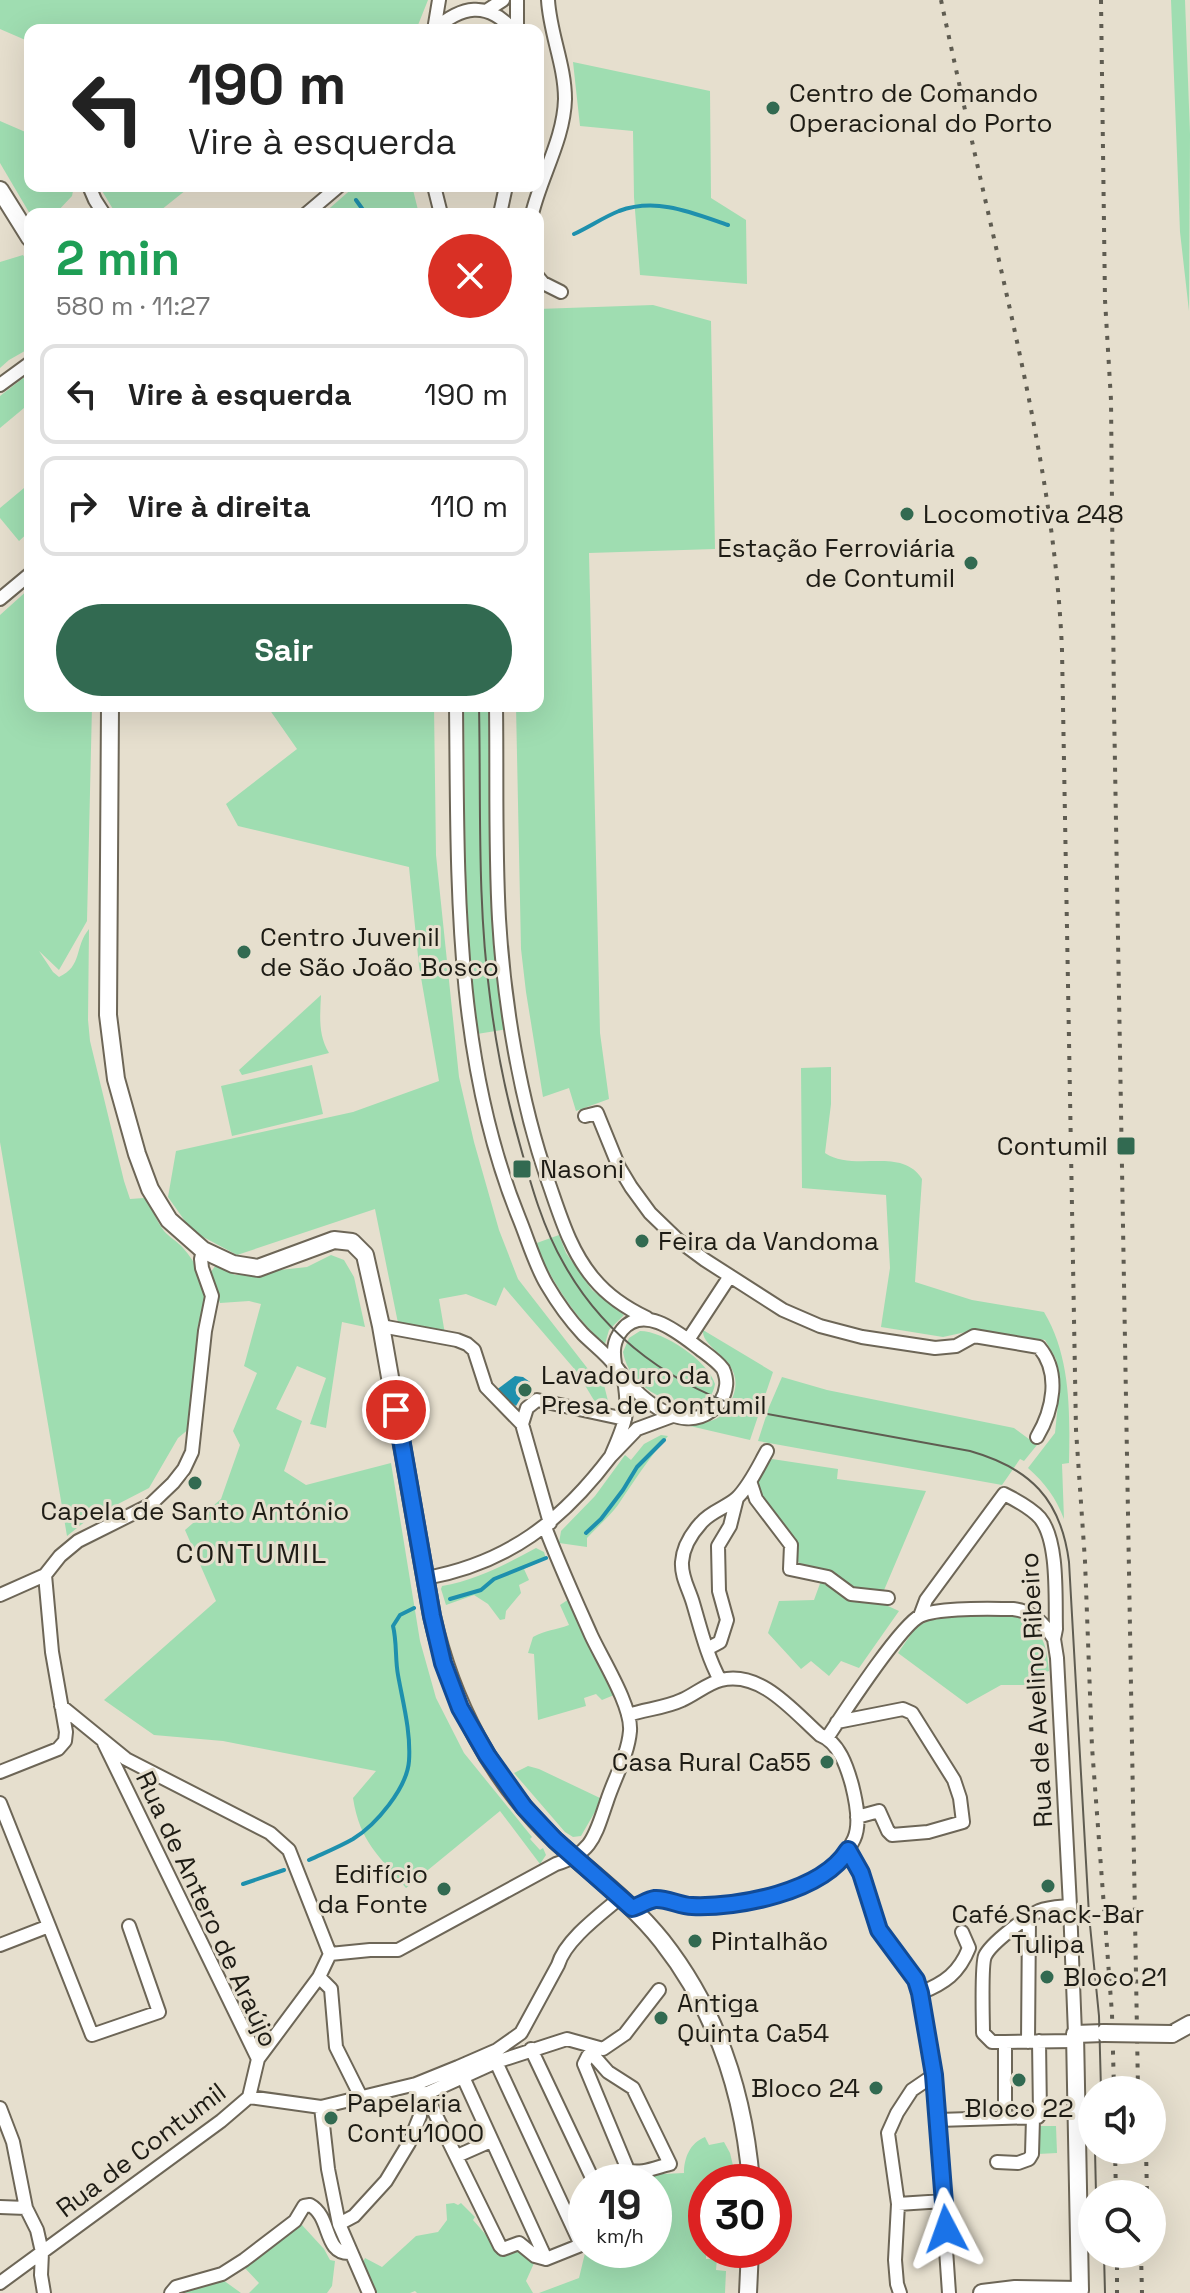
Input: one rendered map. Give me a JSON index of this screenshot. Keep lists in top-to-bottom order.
{
  "streets": {
    "street": ["Rua de Avelino Ribeiro", "Rua de Antero de Araújo", "Rua de Contumil"]
  },
  "crossings": [
    ["Rua de Antero de Araújo", "Rua de Contumil"]
  ],
  "districts": ["CONTUMIL"],
  "places": {
    "other": [
      "Centro de Comando Operacional do Porto",
      "Locomotiva 248",
      "Estação Ferroviária de Contumil",
      "Centro Juvenil de São João Bosco",
      "Feira da Vandoma",
      "Lavadouro da Presa de Contumil",
      "Capela de Santo António",
      "Casa Rural Ca55",
      "Café Snack-Bar Tulipa",
      "Edifício da Fonte",
      "Pintalhão",
      "Bloco 21",
      "Antiga Quinta Ca54",
      "Bloco 22",
      "Bloco 24",
      "Papelaria Contu1000"
    ],
    "transit": ["Contumil", "Nasoni"]
  },
  "page": {
    "turn": ["190 m", "Vire à esquerda"],
    "heading": ["2 min", "580 m · 11:27"],
    "list": [
      {
        "name": "Vire à esquerda",
        "value": "190 m"
      },
      {
        "name": "Vire à direita",
        "value": "110 m"
      }
    ],
    "buttons": "Sair",
    "speed": "19 km/h",
    "limit": "30"
  }
}
